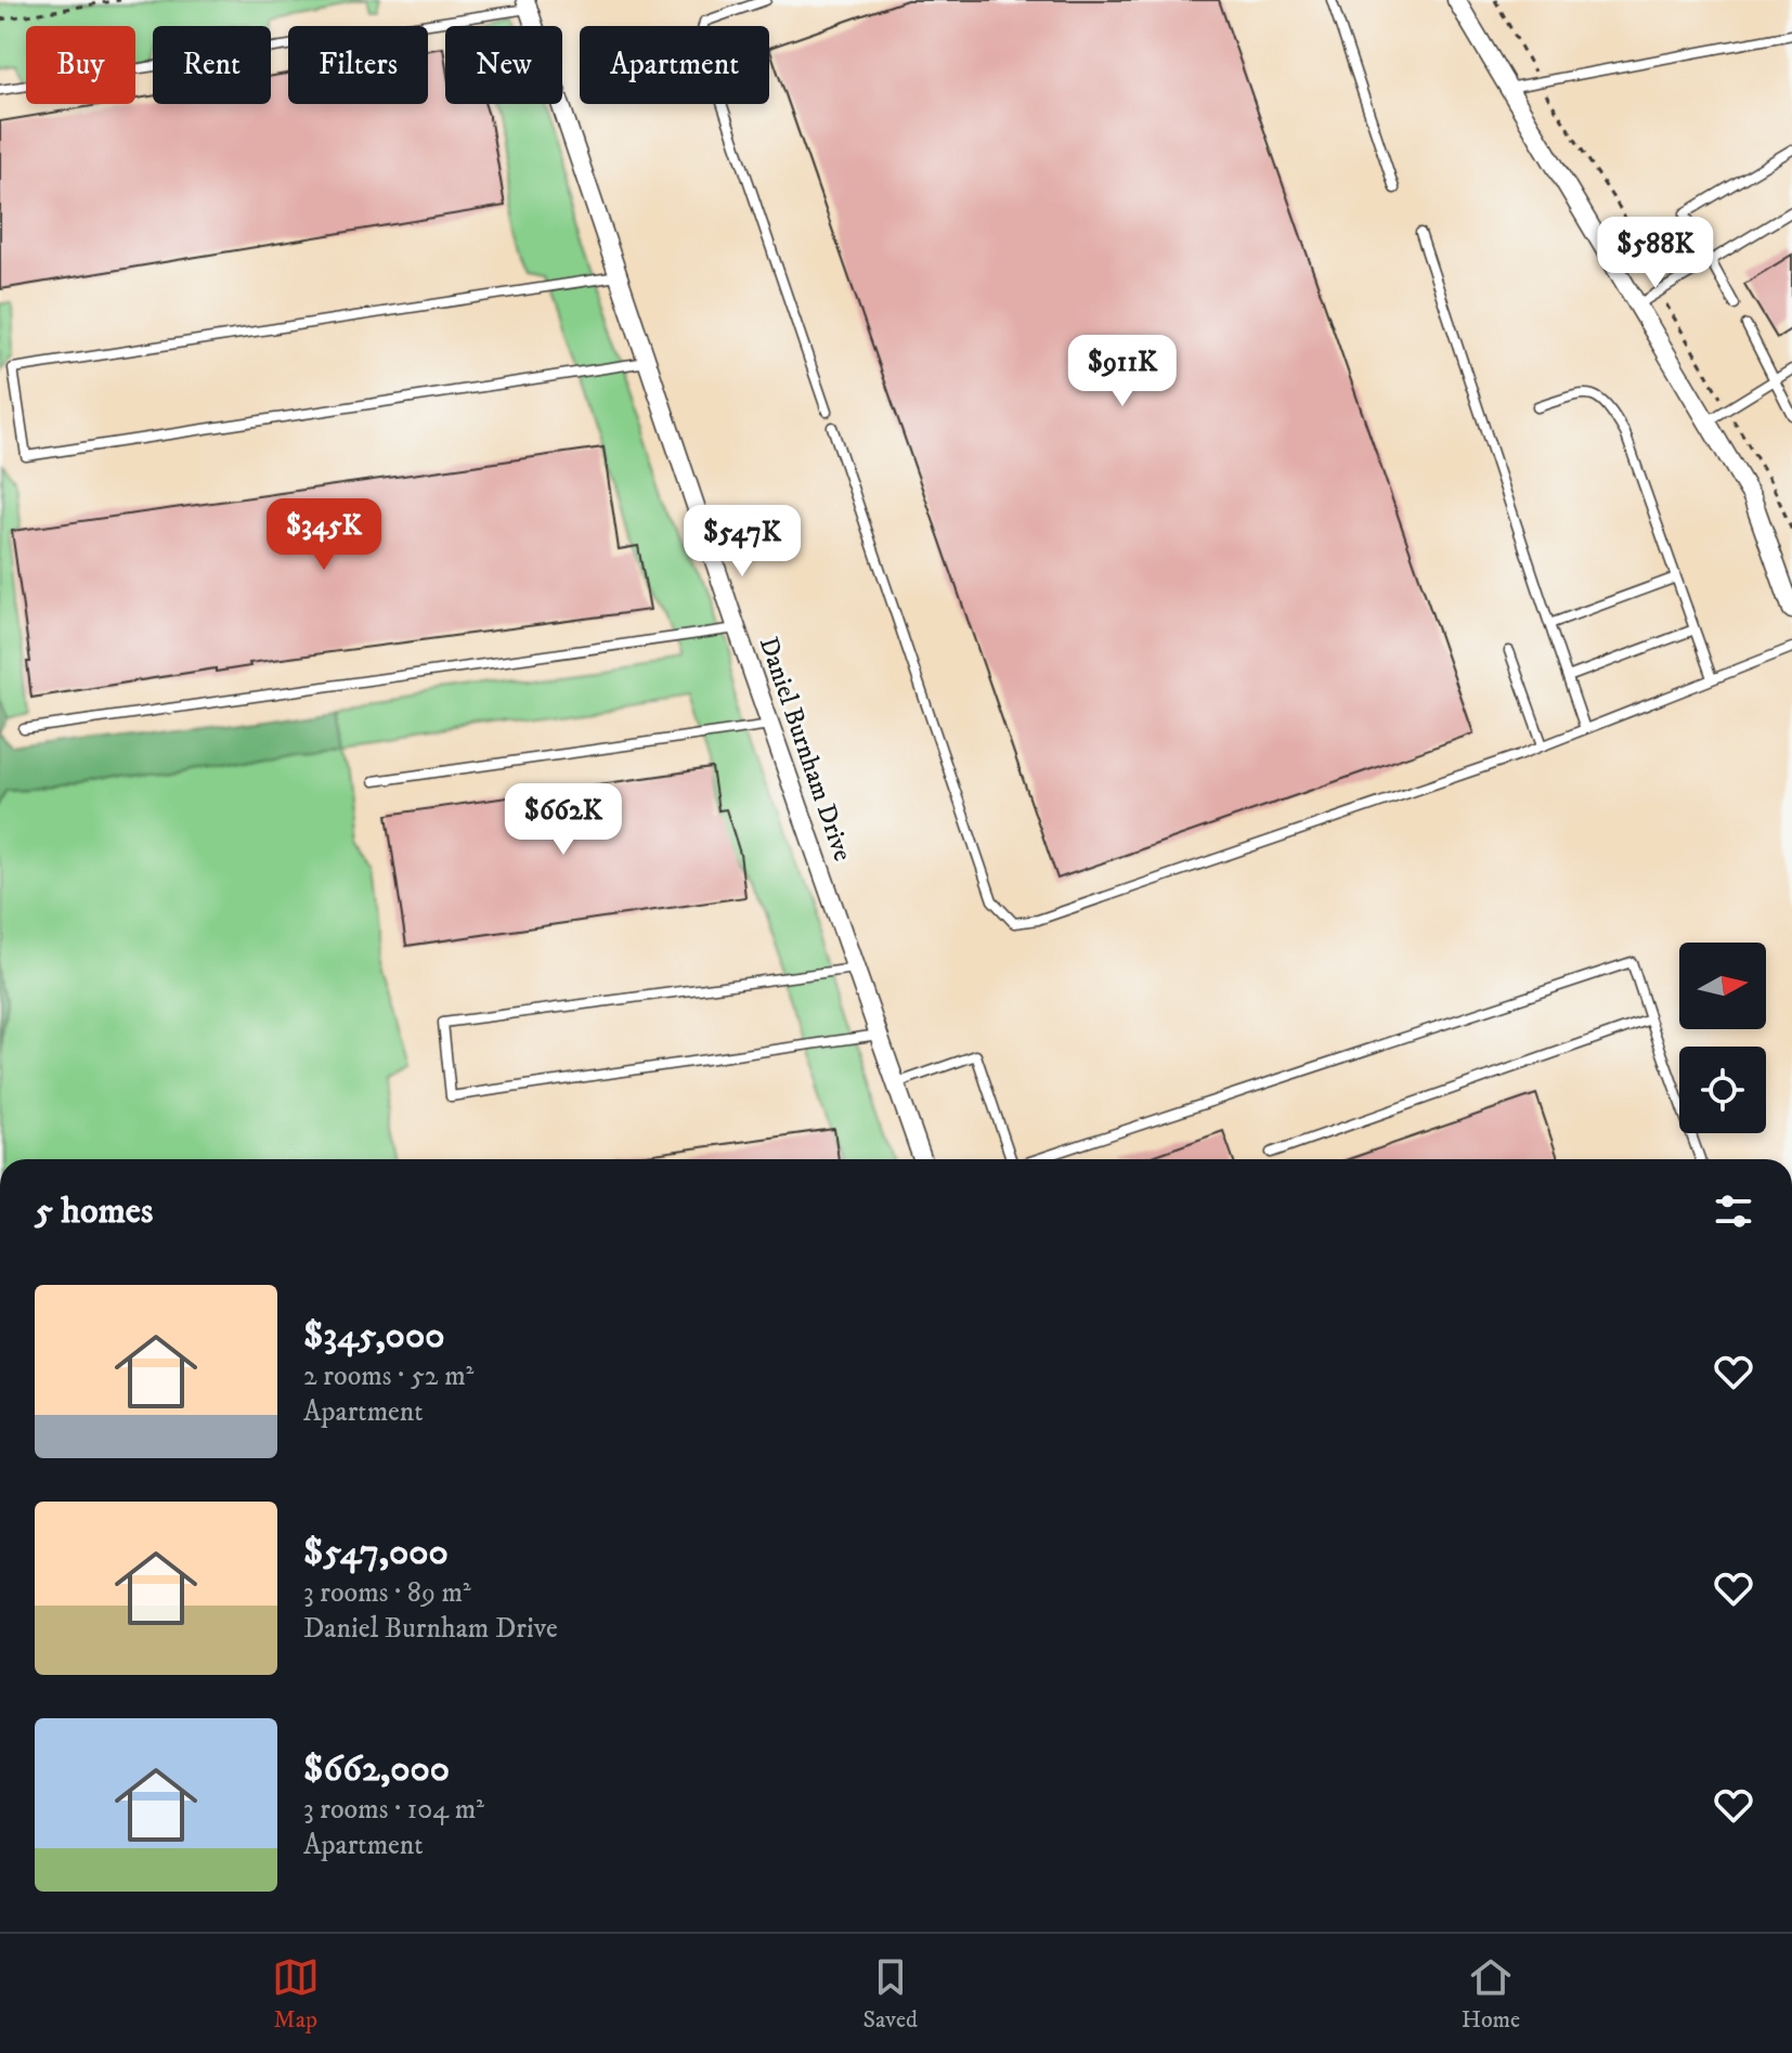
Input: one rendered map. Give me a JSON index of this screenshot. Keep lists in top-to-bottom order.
{
  "streets": {
    "street": ["Daniel Burnham Drive"]
  },
  "north": "right",
  "page": {
    "chip": [
      "Buy",
      "Rent",
      "Filters",
      "New",
      "Apartment"
    ],
    "price": [
      "$588K",
      "$911K",
      "$345K",
      "$547K",
      "$662K"
    ],
    "heading": "5 homes",
    "list": [
      {
        "name": "$345,000",
        "note": "2 rooms · 52 m² · Apartment"
      },
      {
        "name": "$547,000",
        "note": "3 rooms · 89 m² · Daniel Burnham Drive"
      },
      {
        "name": "$662,000",
        "note": "3 rooms · 104 m² · Apartment"
      }
    ],
    "tabs": ["Map", "Saved", "Home"]
  }
}
